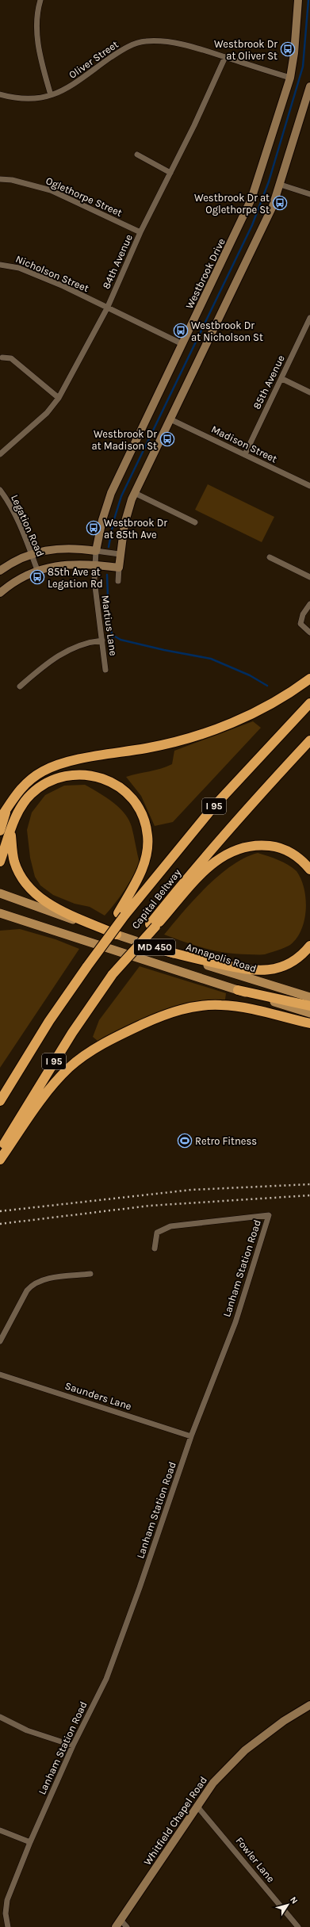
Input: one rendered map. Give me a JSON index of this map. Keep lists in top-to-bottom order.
{
  "streets": {
    "highway": ["I 95", "Capital Beltway"],
    "main road": ["MD 450", "Annapolis Road"],
    "street": [
      "Oliver Street",
      "Oglethorpe Street",
      "84th Avenue",
      "Nicholson Street",
      "Westbrook Drive",
      "85th Avenue",
      "Madison Street",
      "Legation Road",
      "Martius Lane",
      "Lanham Station Road",
      "Saunders Lane",
      "Whitfield Chapel Road",
      "Fowler Lane"
    ]
  },
  "crossings": [
    ["Oliver Street", "84th Avenue"],
    ["Oliver Street", "Westbrook Drive"],
    ["Oglethorpe Street", "84th Avenue"],
    ["84th Avenue", "Nicholson Street"],
    ["Nicholson Street", "Westbrook Drive"],
    ["Westbrook Drive", "Martius Lane"],
    ["85th Avenue", "Madison Street"],
    ["Lanham Station Road", "Saunders Lane"],
    ["Whitfield Chapel Road", "Fowler Lane"]
  ],
  "places": {
    "bus stop": [
      "Westbrook Dr at Oliver St",
      "Westbrook Dr at Oglethorpe St",
      "Westbrook Dr at Nicholson St",
      "Westbrook Dr at Madison St",
      "Westbrook Dr at 85th Ave",
      "85th Ave at Legation Rd"
    ],
    "sports": ["Retro Fitness"]
  },
  "north": "top right"
}
